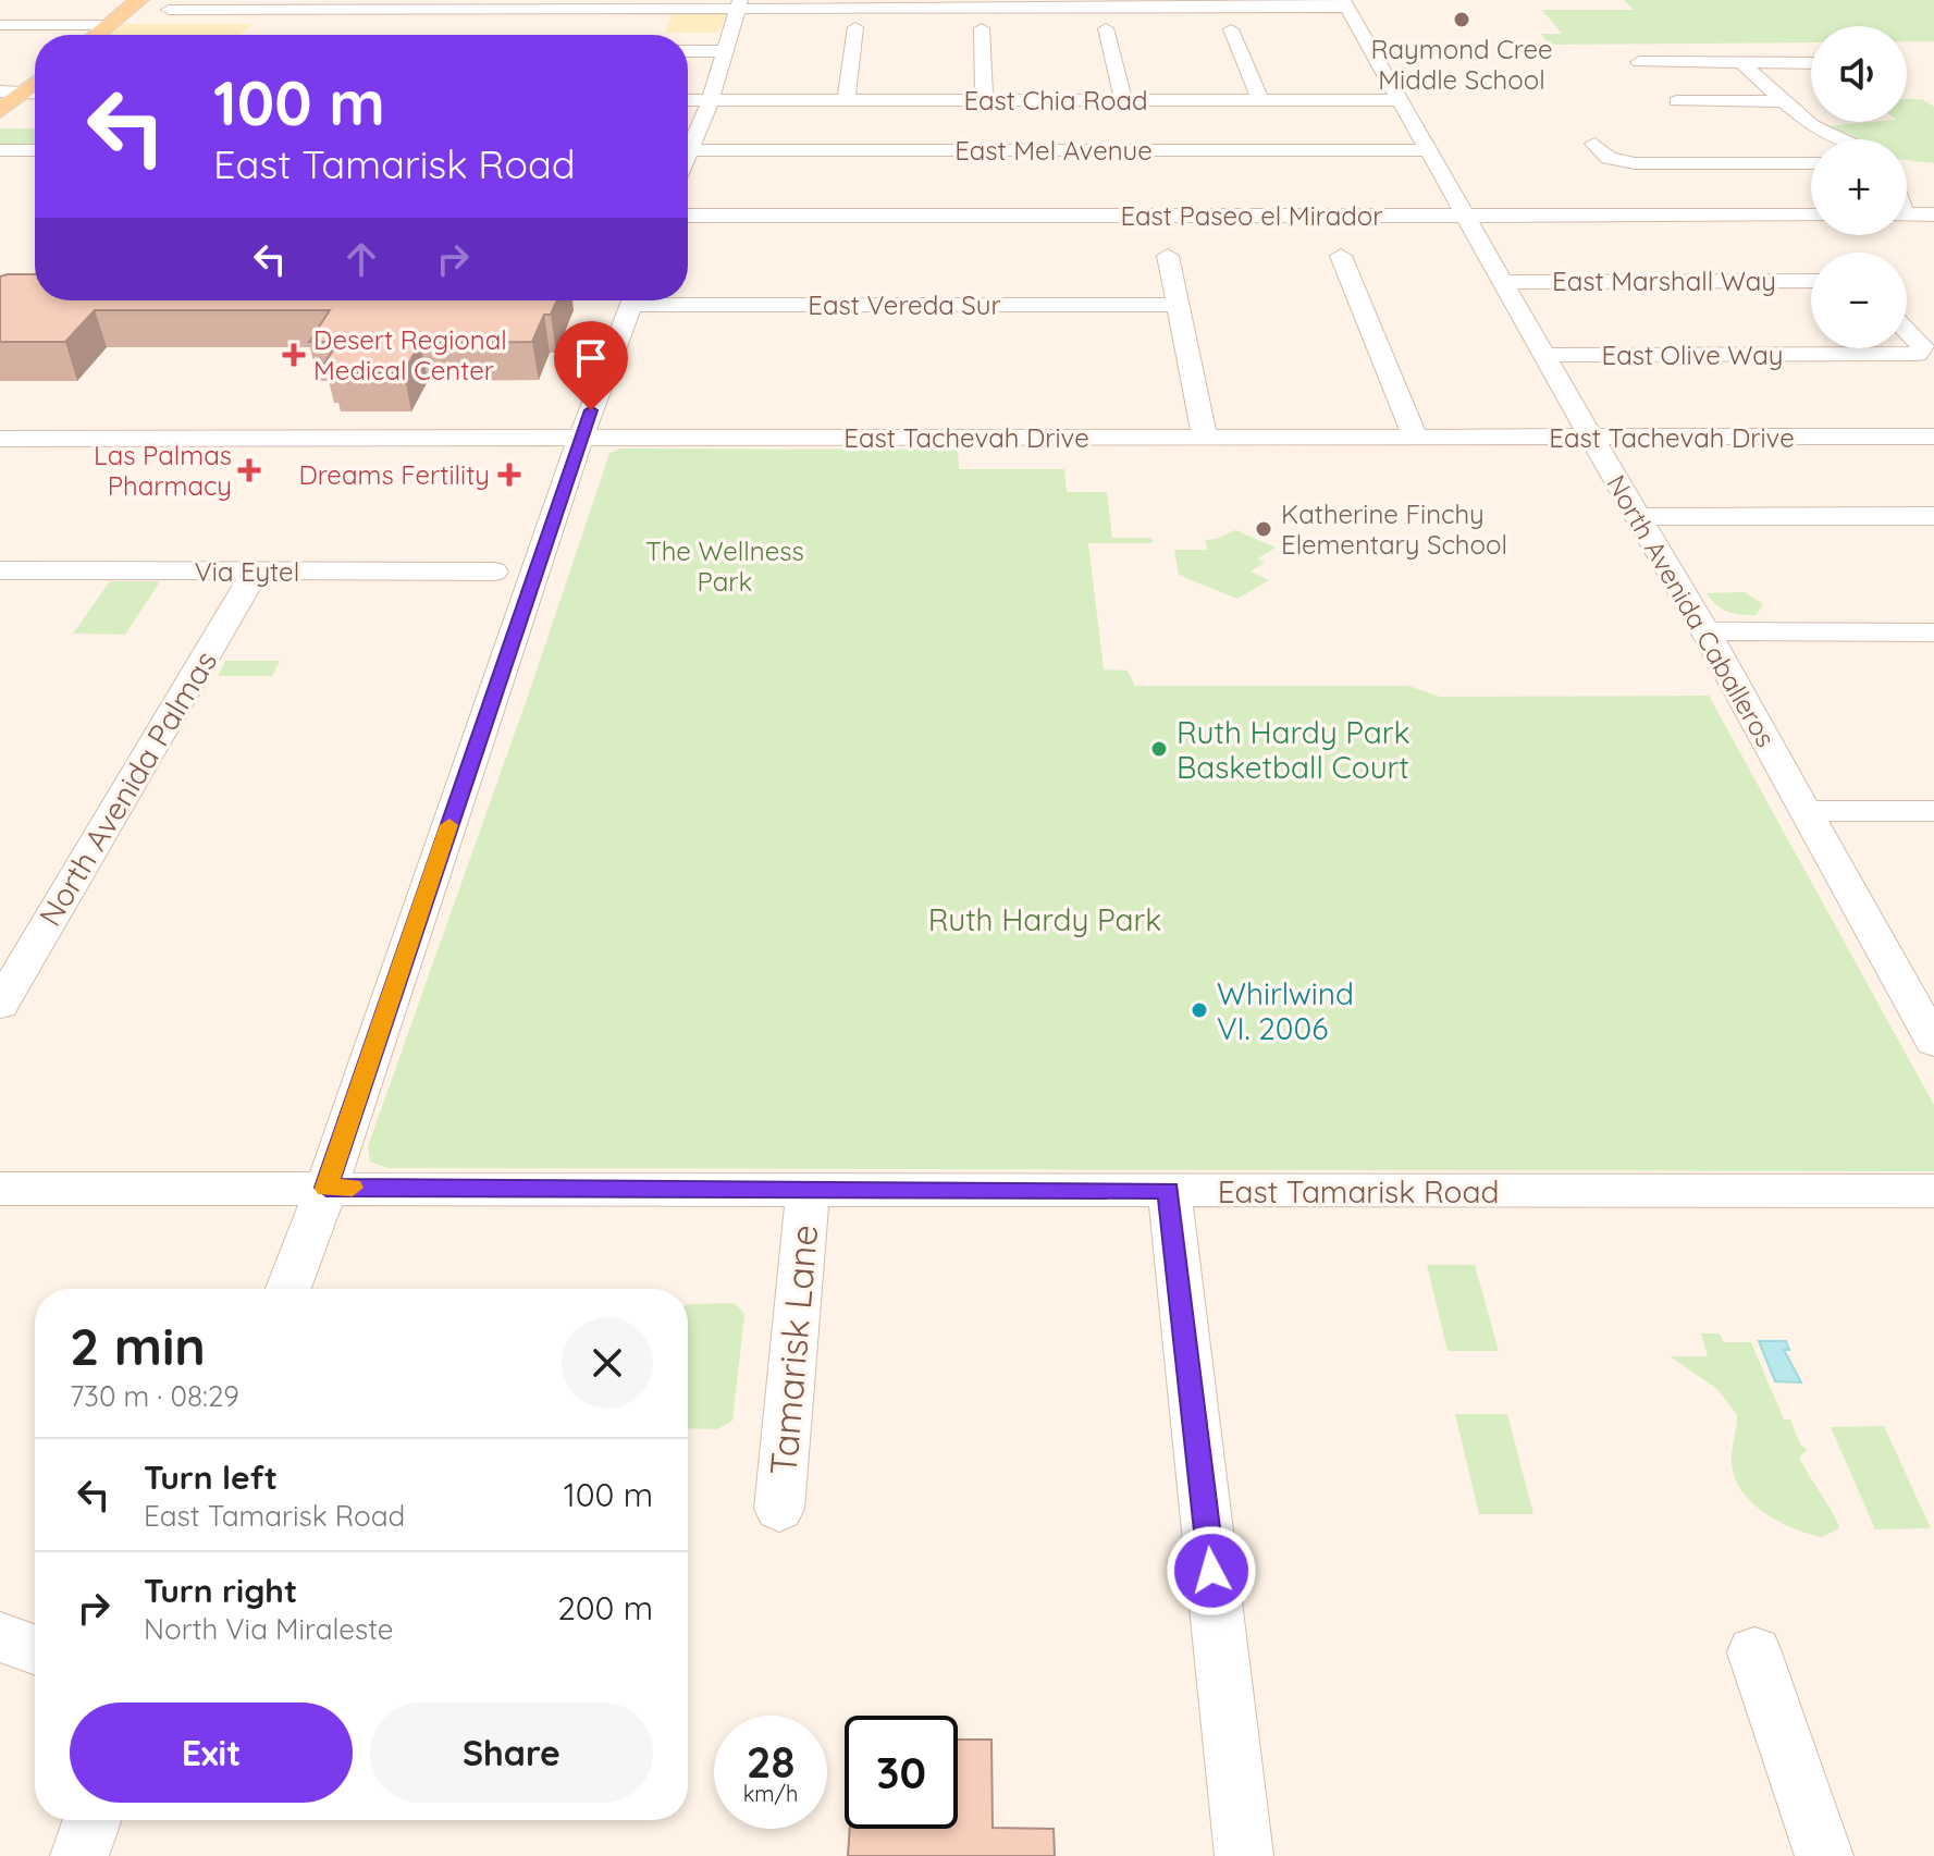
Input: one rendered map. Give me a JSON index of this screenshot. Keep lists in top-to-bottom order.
{
  "streets": {
    "street": [
      "East Chia Road",
      "East Mel Avenue",
      "East Paseo el Mirador",
      "East Marshall Way",
      "East Vereda Sur",
      "East Olive Way",
      "East Tachevah Drive",
      "Via Eytel",
      "North Avenida Caballeros",
      "North Avenida Palmas",
      "East Tamarisk Road",
      "Tamarisk Lane"
    ]
  },
  "crossings": [
    ["East Chia Road", "North Avenida Caballeros"],
    ["East Mel Avenue", "North Avenida Caballeros"],
    ["East Paseo el Mirador", "North Avenida Caballeros"],
    ["East Marshall Way", "North Avenida Caballeros"],
    ["East Olive Way", "North Avenida Caballeros"],
    ["East Tachevah Drive", "North Avenida Caballeros"],
    ["Via Eytel", "North Avenida Palmas"],
    ["East Tamarisk Road", "Tamarisk Lane"]
  ],
  "parks": ["The Wellness Park", "Ruth Hardy Park"],
  "places": {
    "other": [
      "Raymond Cree Middle School",
      "Katherine Finchy Elementary School",
      "Ruth Hardy Park Basketball Court",
      "Whirlwind VI. 2006"
    ],
    "health": ["Desert Regional Medical Center", "Las Palmas Pharmacy", "Dreams Fertility"]
  },
  "page": {
    "map_buttons": ["+", "−"],
    "turn": ["100 m", "East Tamarisk Road"],
    "heading": ["2 min", "730 m · 08:29"],
    "list": [
      {
        "name": "Turn left",
        "note": "East Tamarisk Road",
        "value": "100 m"
      },
      {
        "name": "Turn right",
        "note": "North Via Miraleste",
        "value": "200 m"
      }
    ],
    "buttons": ["Exit", "Share"],
    "speed": "28 km/h",
    "limit": "30"
  }
}
